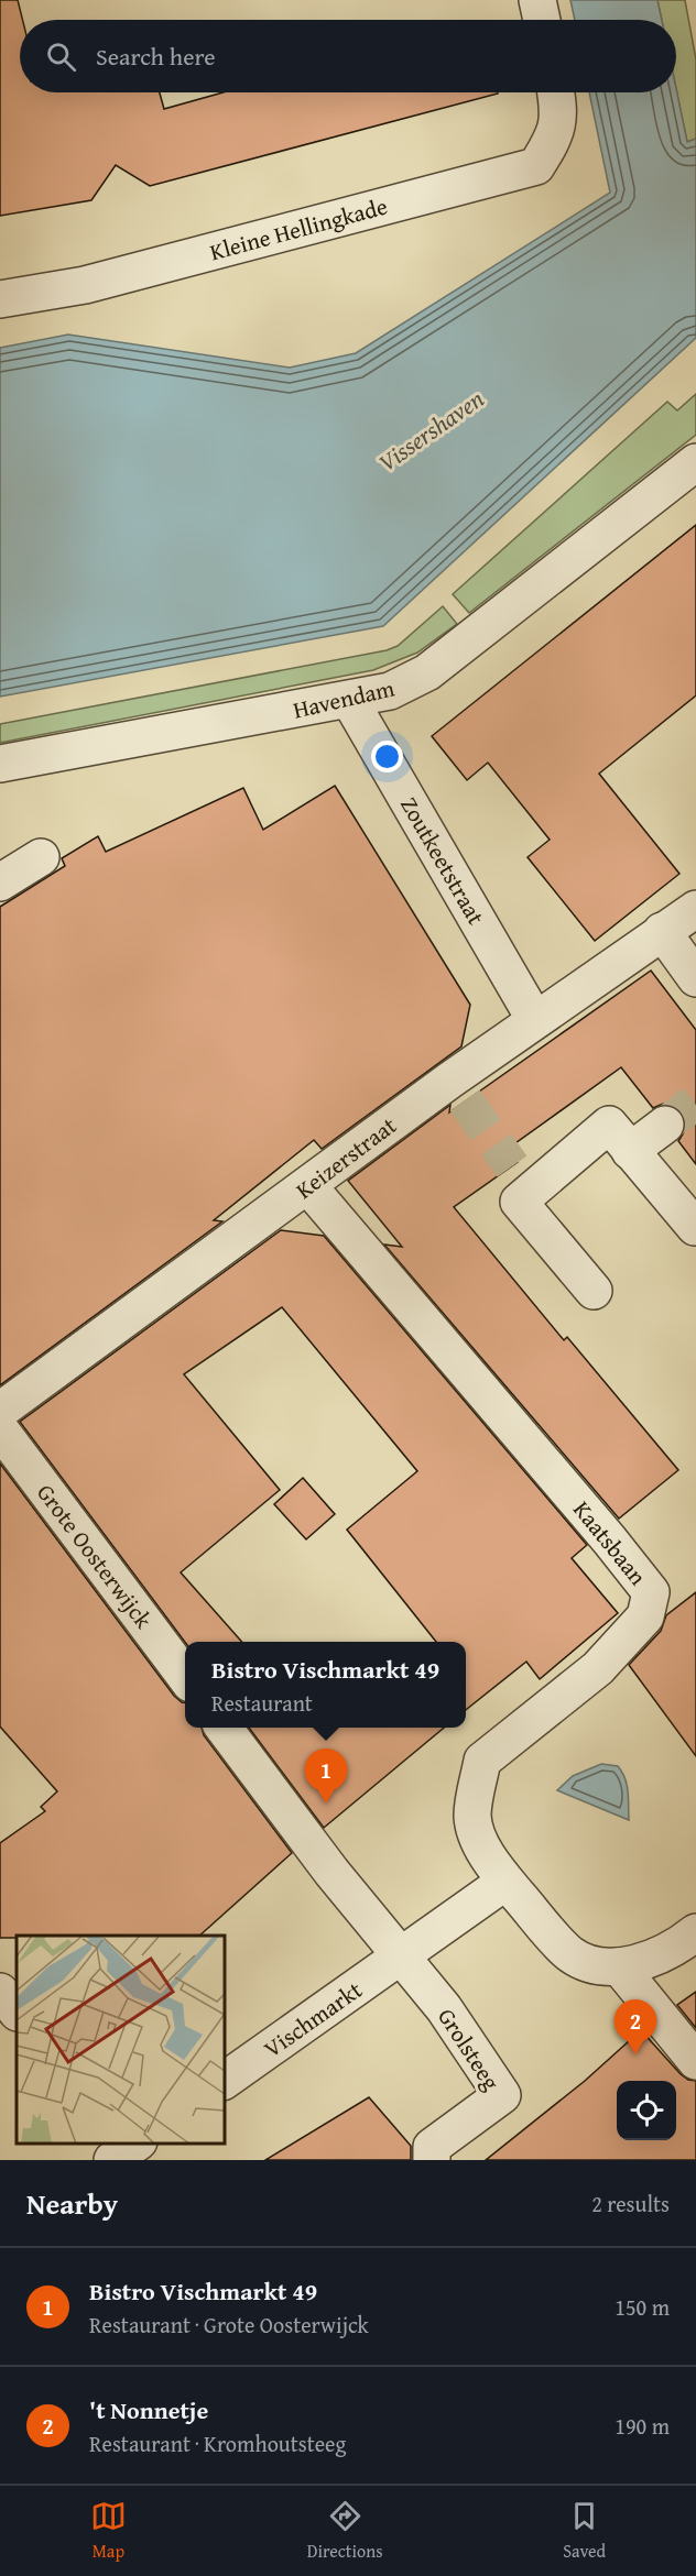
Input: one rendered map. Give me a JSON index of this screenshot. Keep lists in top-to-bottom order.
{
  "streets": {
    "street": [
      "Kleine Hellingkade",
      "Havendam",
      "Zoutkeetstraat",
      "Keizerstraat",
      "Kaatsbaan",
      "Grote Oosterwijck",
      "Vischmarkt",
      "Grolsteeg"
    ]
  },
  "crossings": [
    ["Havendam", "Zoutkeetstraat"],
    ["Zoutkeetstraat", "Keizerstraat"],
    ["Keizerstraat", "Kaatsbaan"],
    ["Kaatsbaan", "Vischmarkt"],
    ["Vischmarkt", "Grolsteeg"]
  ],
  "water": ["Vissershaven"],
  "page": {
    "search": "Search here",
    "popup": ["Bistro Vischmarkt 49", "Restaurant"],
    "pins": ["1", "2"],
    "heading": ["Nearby", "2 results"],
    "list": [
      {
        "mark": "1",
        "name": "Bistro Vischmarkt 49",
        "note": "Restaurant · Grote Oosterwijck",
        "value": "150 m"
      },
      {
        "mark": "2",
        "name": "'t Nonnetje",
        "note": "Restaurant · Kromhoutsteeg",
        "value": "190 m"
      }
    ],
    "nav": ["Map", "Directions", "Saved"]
  }
}
